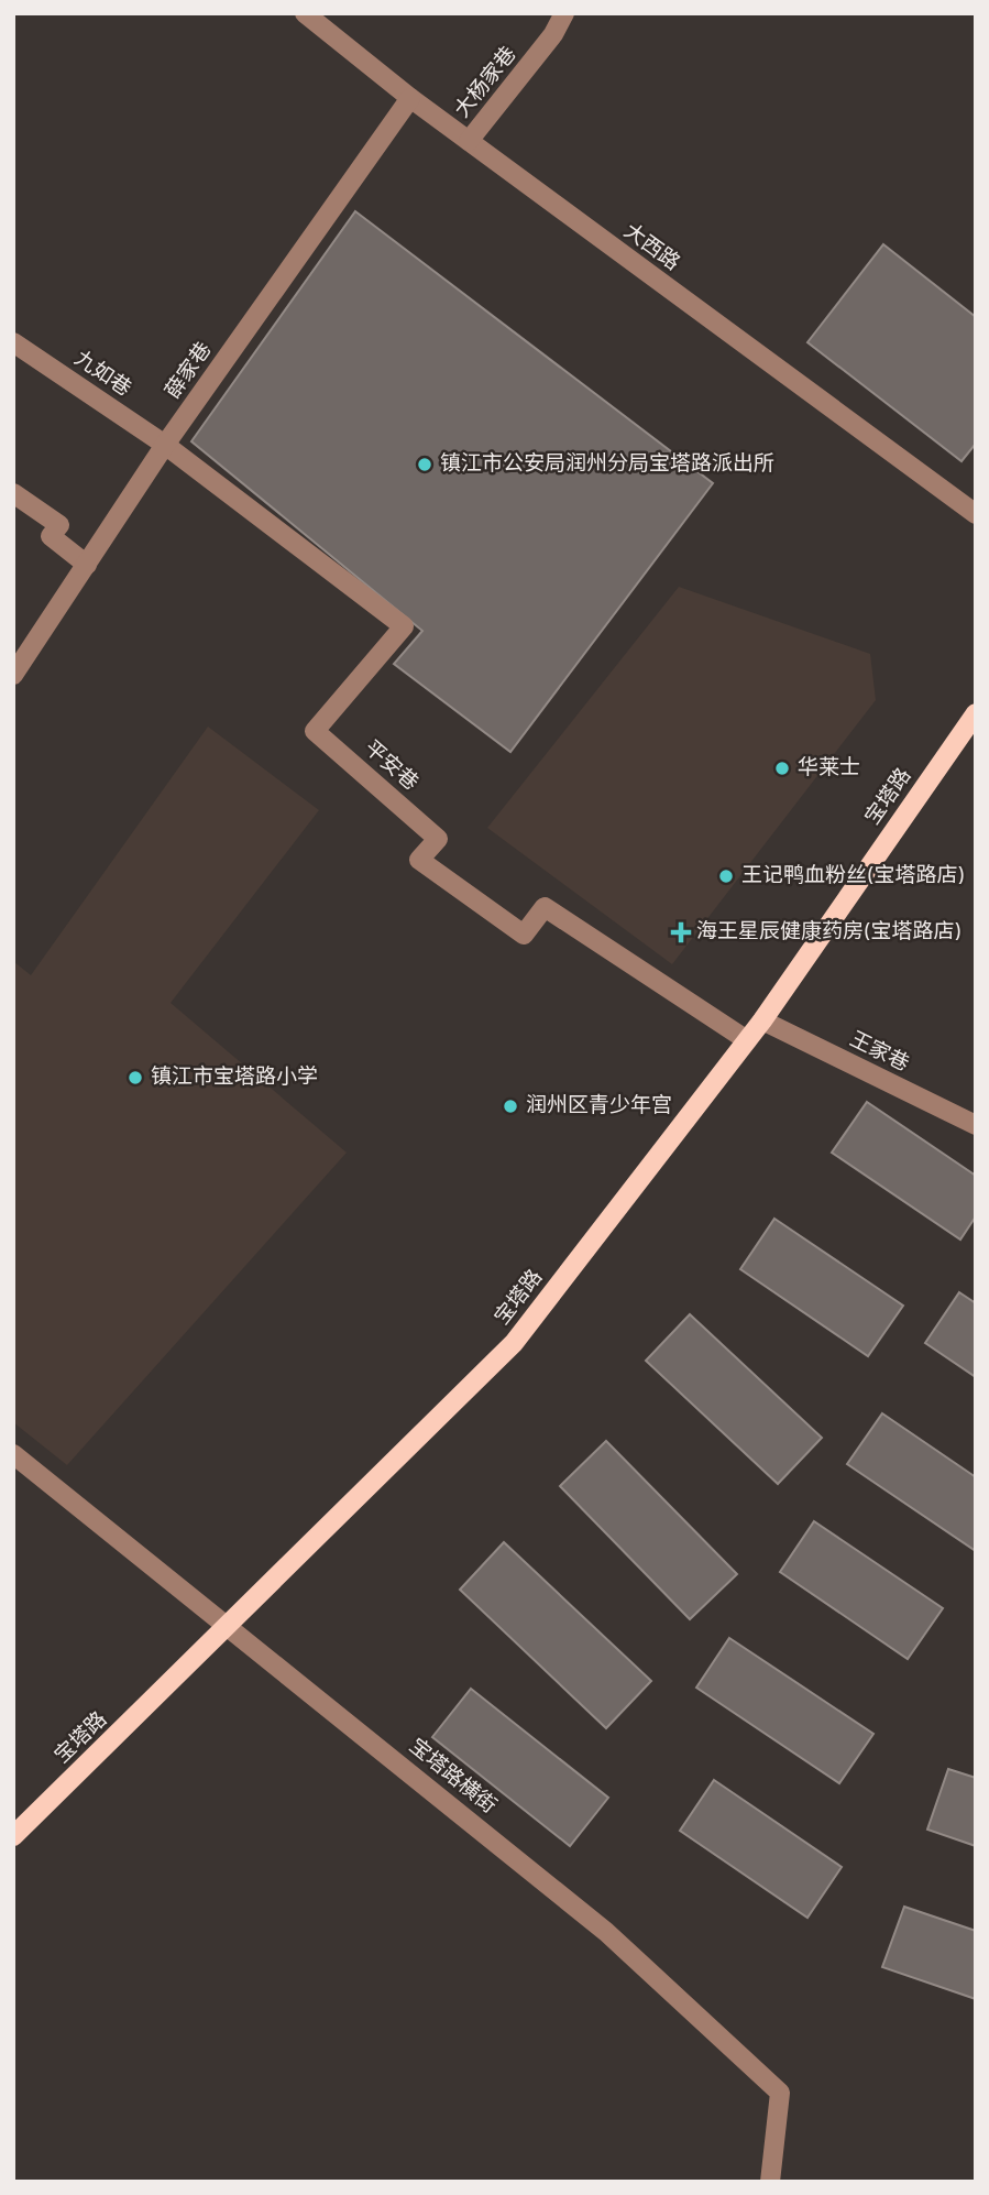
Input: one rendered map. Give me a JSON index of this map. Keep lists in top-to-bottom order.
{
  "streets": {
    "main road": ["宝塔路"],
    "street": [
      "大杨家巷",
      "大西路",
      "薛家巷",
      "九如巷",
      "平安巷",
      "王家巷",
      "宝塔路横街"
    ]
  },
  "crossings": [
    ["大杨家巷", "大西路"],
    ["大西路", "薛家巷"],
    ["薛家巷", "九如巷"],
    ["薛家巷", "平安巷"],
    ["九如巷", "平安巷"],
    ["平安巷", "宝塔路"],
    ["宝塔路", "王家巷"],
    ["宝塔路", "宝塔路横街"]
  ],
  "places": {
    "other": [
      "镇江市公安局润州分局宝塔路派出所",
      "华莱士",
      "王记鸭血粉丝(宝塔路店)",
      "镇江市宝塔路小学",
      "润州区青少年宫"
    ],
    "health": ["海王星辰健康药房(宝塔路店)"]
  }
}
